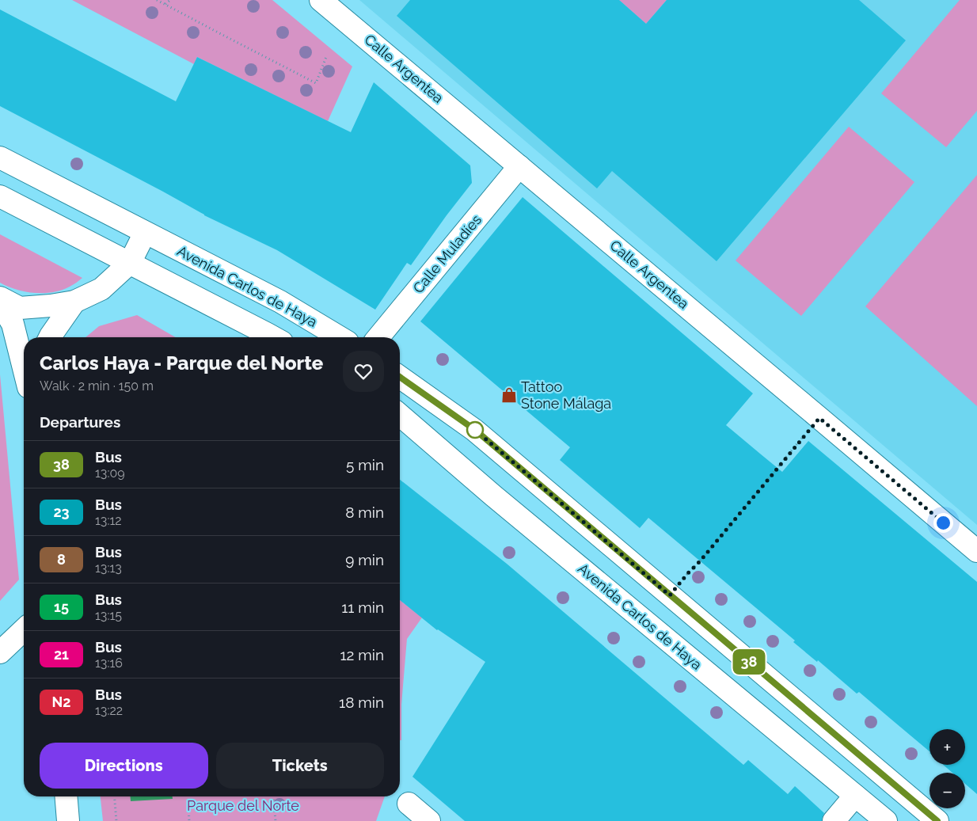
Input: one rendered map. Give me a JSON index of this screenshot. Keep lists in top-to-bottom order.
{
  "streets": {
    "main road": ["Calle Argentea", "Calle Muladíes", "Avenida Carlos de Haya"]
  },
  "crossings": [
    ["Calle Argentea", "Calle Muladíes"]
  ],
  "parks": ["Parque del Norte"],
  "places": {
    "shop": ["Tattoo Stone Málaga"]
  },
  "lines": ["bus line 38"],
  "page": {
    "on_map": "38",
    "heading": [
      ["Carlos Haya - Parque del Norte", "Walk · 2 min · 150 m"],
      "Departures"
    ],
    "list": [
      {
        "mark": "38",
        "name": "Bus",
        "note": "13:09",
        "value": "5 min"
      },
      {
        "mark": "23",
        "name": "Bus",
        "note": "13:12",
        "value": "8 min"
      },
      {
        "mark": "8",
        "name": "Bus",
        "note": "13:13",
        "value": "9 min"
      },
      {
        "mark": "15",
        "name": "Bus",
        "note": "13:15",
        "value": "11 min"
      },
      {
        "mark": "21",
        "name": "Bus",
        "note": "13:16",
        "value": "12 min"
      },
      {
        "mark": "N2",
        "name": "Bus",
        "note": "13:22",
        "value": "18 min"
      }
    ],
    "map_buttons": ["+", "−"],
    "buttons": ["Directions", "Tickets"]
  }
}
